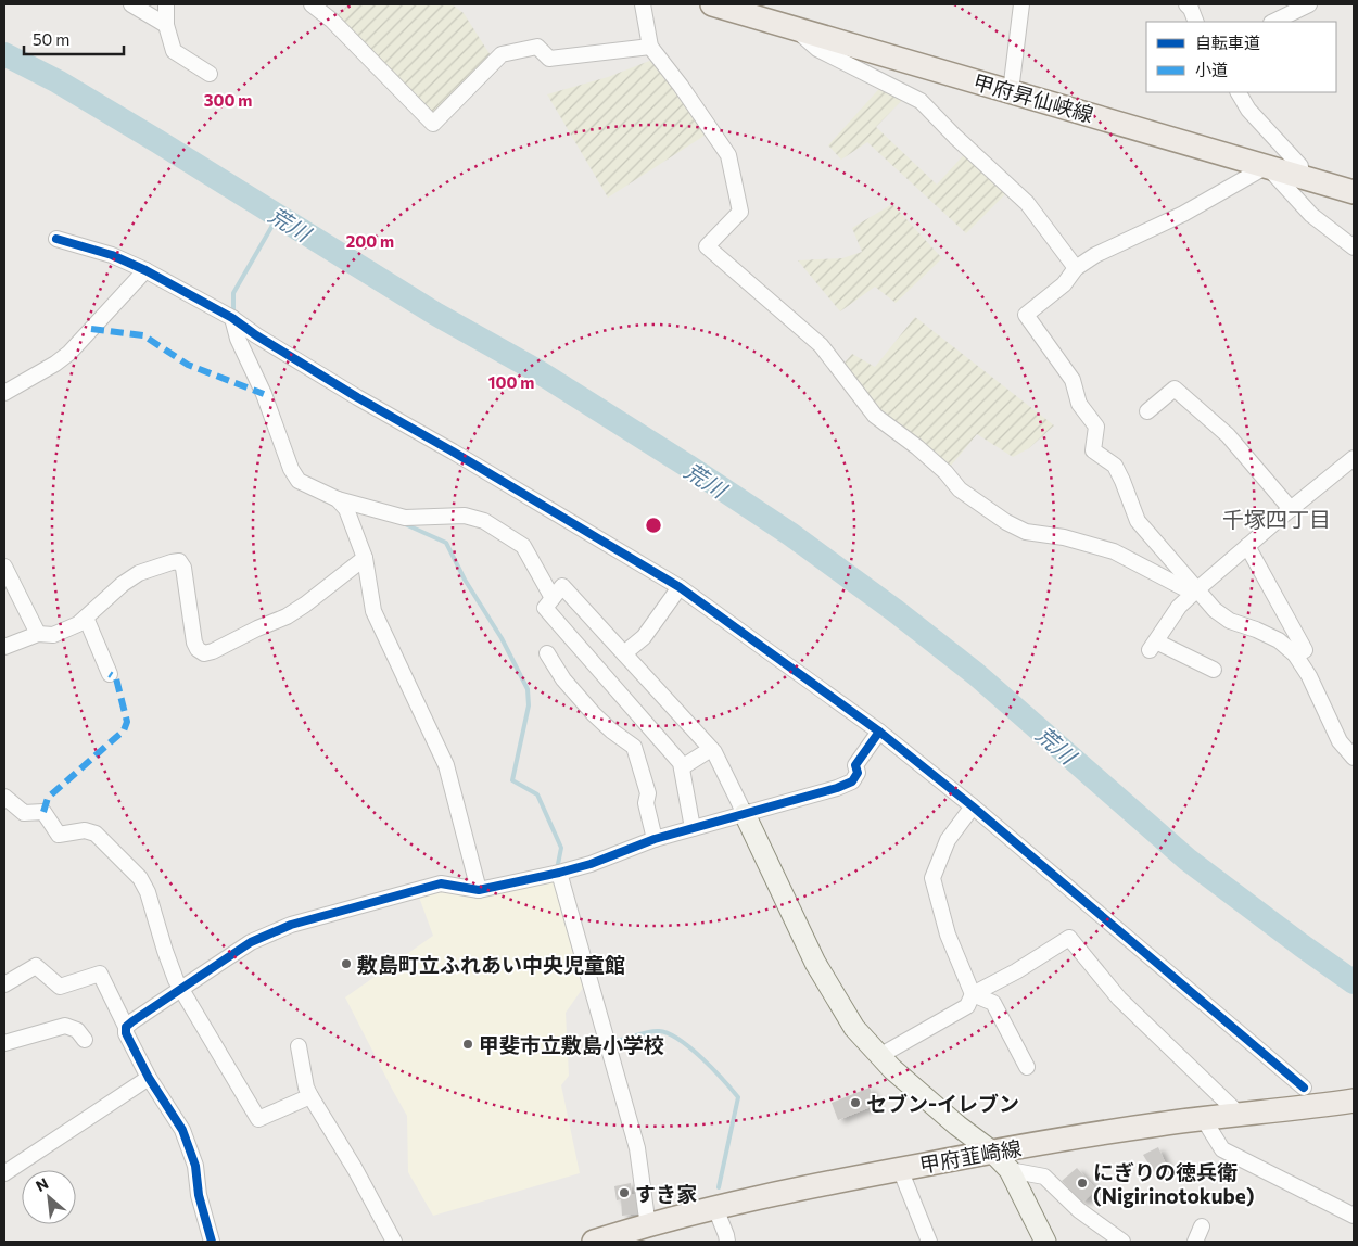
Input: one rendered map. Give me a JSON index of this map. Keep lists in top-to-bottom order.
{
  "streets": {
    "main road": ["甲府昇仙峡線", "甲府韮崎線"]
  },
  "districts": ["千塚四丁目"],
  "water": ["荒川"],
  "places": [
    "敷島町立ふれあい中央児童館",
    "甲斐市立敷島小学校",
    "セブン-イレブン",
    "にぎりの徳兵衛 (Nigirinotokube)",
    "すき家"
  ],
  "legend": ["自転車道", "小道"],
  "scale_bar": "50 m",
  "north": "top left",
  "rings": ["300 m", "200 m", "100 m"]
}
